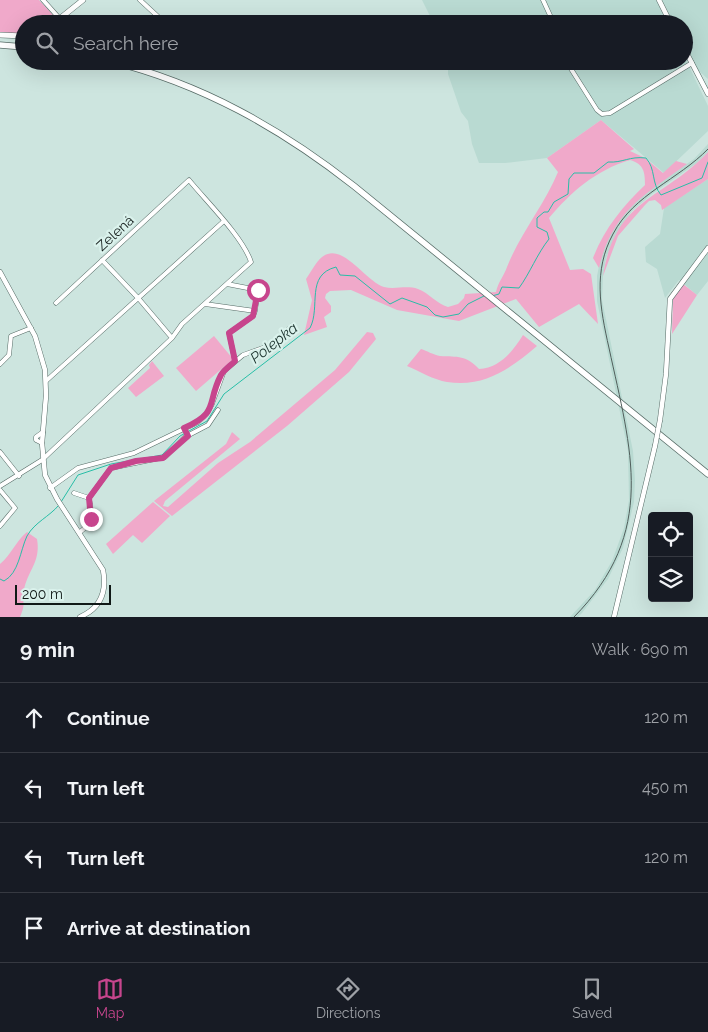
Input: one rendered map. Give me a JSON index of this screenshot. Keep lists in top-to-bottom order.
{
  "streets": {
    "street": ["Zelená"]
  },
  "water": ["Polepka"],
  "scale_bar": "200 m",
  "page": {
    "search": "Search here",
    "scale": "200 m",
    "heading": ["9 min", "Walk · 690 m"],
    "list": [
      ["Continue", "120 m"],
      ["Turn left", "450 m"],
      ["Turn left", "120 m"],
      "Arrive at destination"
    ],
    "nav": ["Map", "Directions", "Saved"]
  }
}
